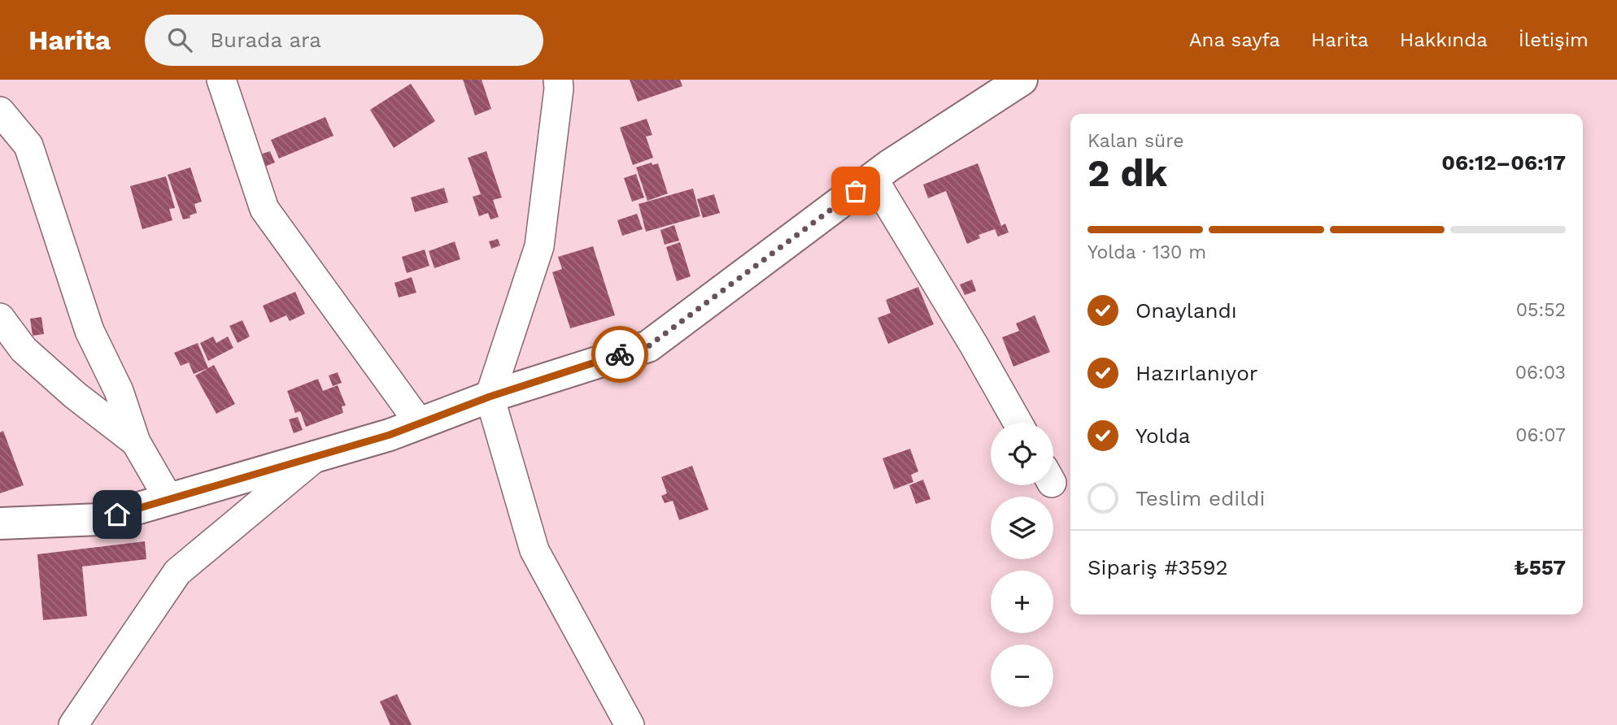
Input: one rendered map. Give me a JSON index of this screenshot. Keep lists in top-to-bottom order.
{
  "page": {
    "header": "Harita",
    "search": "Burada ara",
    "nav": [
      "Ana sayfa",
      "Harita",
      "Hakkında",
      "İletişim"
    ],
    "heading": ["2 dk", "Kalan süre", "06:12–06:17"],
    "panel": ["Sipariş #3592", "₺557"],
    "bar": "Yolda · 130 m",
    "list": [
      ["Onaylandı", "05:52"],
      ["Hazırlanıyor", "06:03"],
      ["Yolda", "06:07"],
      "Teslim edildi"
    ],
    "map_buttons": ["+", "−"]
  }
}
